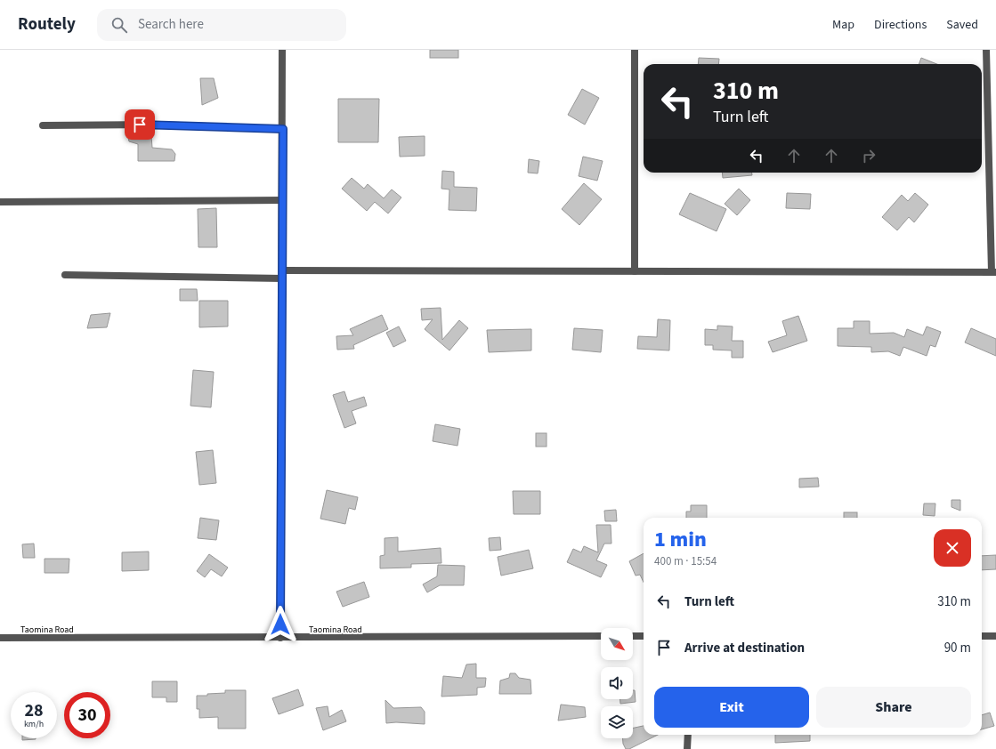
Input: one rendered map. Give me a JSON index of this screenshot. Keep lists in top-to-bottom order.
{
  "streets": {
    "street": ["Taomina Road"]
  },
  "north": "bottom right",
  "page": {
    "header": "Routely",
    "search": "Search here",
    "nav": ["Map", "Directions", "Saved"],
    "turn": ["310 m", "Turn left"],
    "heading": ["1 min", "400 m · 15:54"],
    "list": [
      {
        "name": "Turn left",
        "value": "310 m"
      },
      {
        "name": "Arrive at destination",
        "value": "90 m"
      }
    ],
    "buttons": ["Exit", "Share"],
    "speed": "28 km/h",
    "limit": "30"
  }
}
